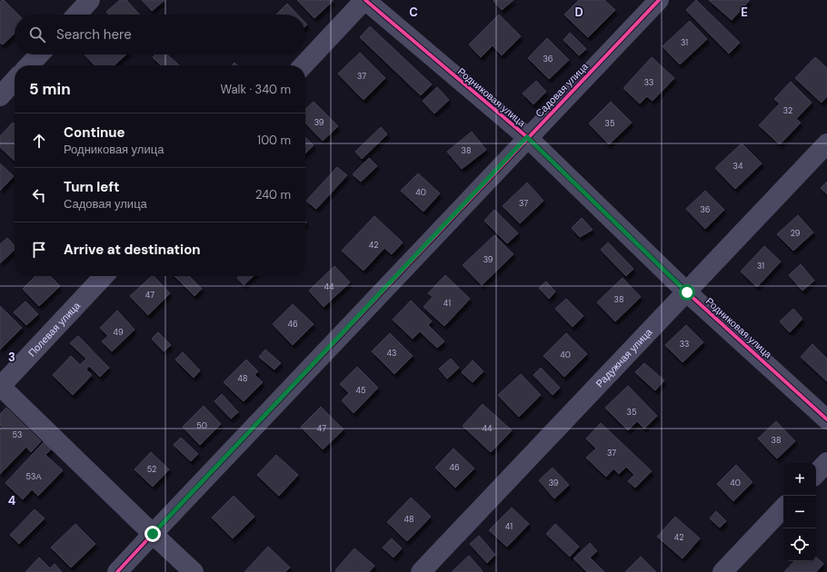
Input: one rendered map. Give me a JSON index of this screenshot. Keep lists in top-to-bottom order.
{
  "streets": {
    "street": [
      "Садовая улица",
      "Родниковая улица",
      "Полевая улица",
      "Радужная улица"
    ]
  },
  "crossings": [
    ["Садовая улица", "Родниковая улица"],
    ["Родниковая улица", "Радужная улица"]
  ],
  "house_numbers": [
    "31",
    "36",
    "37",
    "33",
    "32",
    "39",
    "35",
    "38",
    "34",
    "40",
    "37",
    "36",
    "29",
    "42",
    "39",
    "31",
    "44",
    "47",
    "38",
    "41",
    "46",
    "49",
    "33",
    "43",
    "40",
    "48",
    "45",
    "35",
    "50",
    "47",
    "44",
    "53",
    "38",
    "37",
    "46",
    "52",
    "53А",
    "39",
    "40",
    "48",
    "41",
    "42"
  ],
  "page": {
    "search": "Search here",
    "heading": ["5 min", "Walk · 340 m"],
    "list": [
      ["Continue", "Родниковая улица", "100 m"],
      ["Turn left", "Садовая улица", "240 m"],
      "Arrive at destination"
    ],
    "map_buttons": ["+", "−"]
  },
  "grid": {
    "columns": ["C", "D", "E"],
    "rows": ["3", "4"]
  }
}
